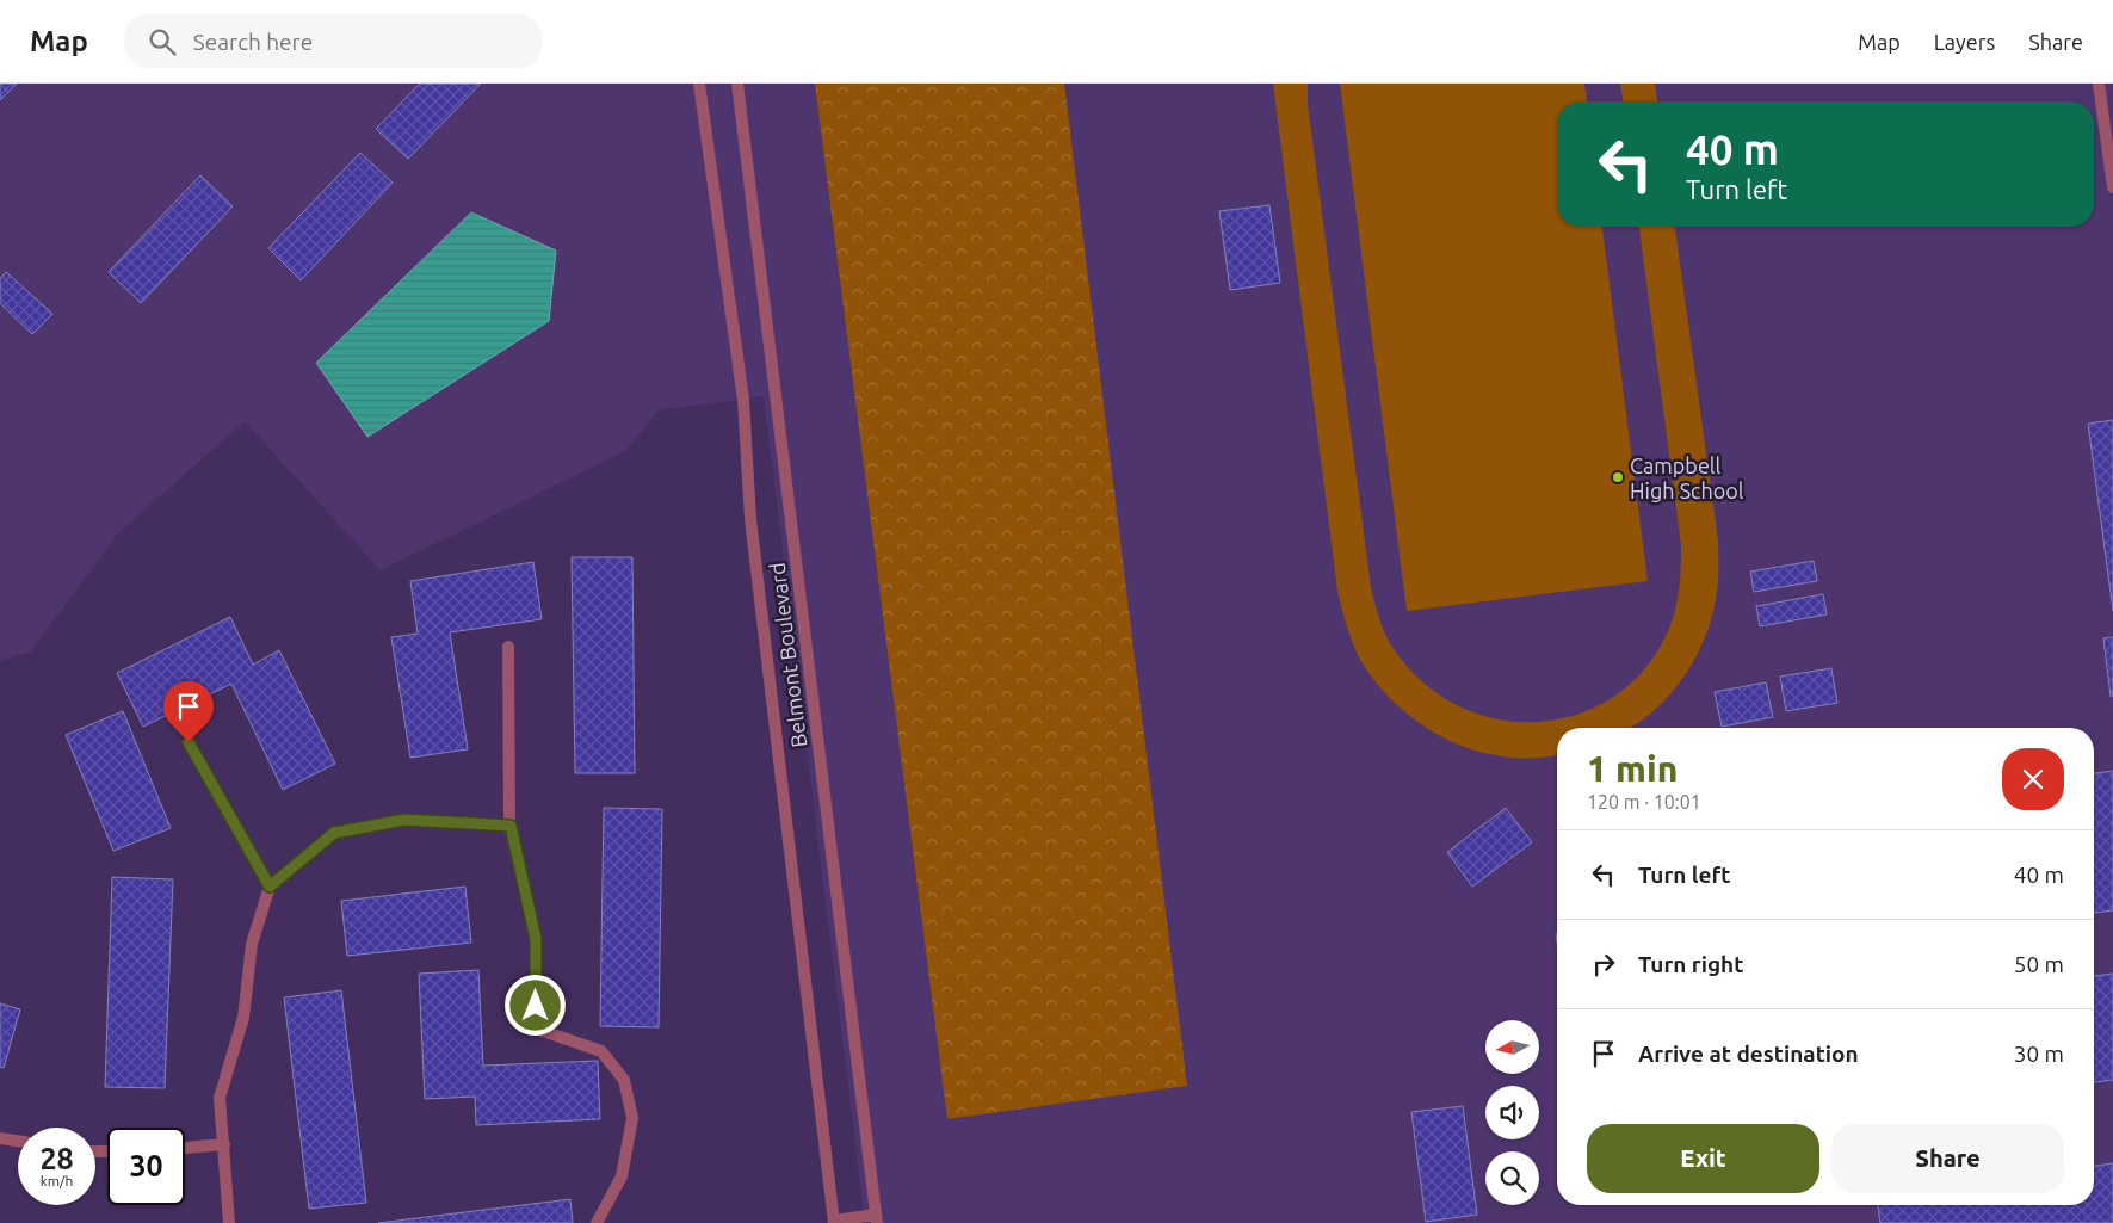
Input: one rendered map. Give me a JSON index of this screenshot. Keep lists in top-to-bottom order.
{
  "streets": {
    "street": ["Belmont Boulevard"]
  },
  "places": ["Campbell High School"],
  "north": "left",
  "page": {
    "header": "Map",
    "search": "Search here",
    "nav": ["Map", "Layers", "Share"],
    "turn": ["40 m", "Turn left"],
    "heading": ["1 min", "120 m · 10:01"],
    "list": [
      {
        "name": "Turn left",
        "value": "40 m"
      },
      {
        "name": "Turn right",
        "value": "50 m"
      },
      {
        "name": "Arrive at destination",
        "value": "30 m"
      }
    ],
    "buttons": ["Exit", "Share"],
    "speed": "28 km/h",
    "limit": "30"
  }
}
